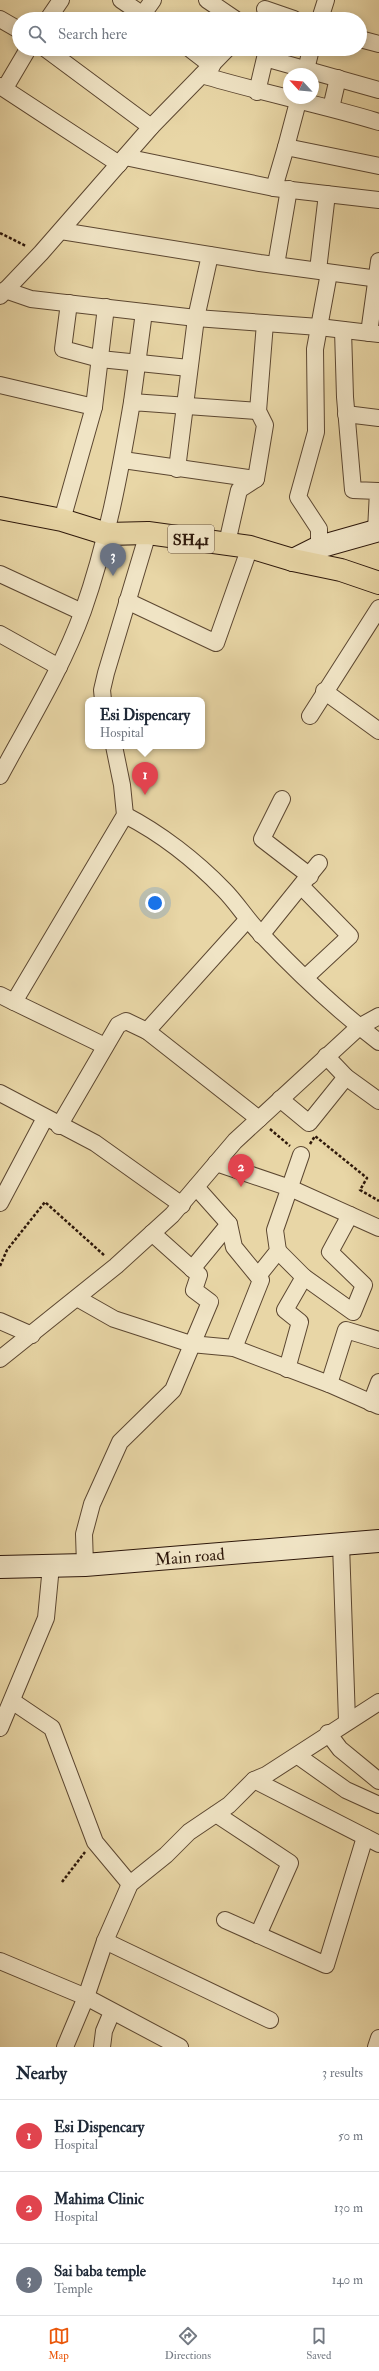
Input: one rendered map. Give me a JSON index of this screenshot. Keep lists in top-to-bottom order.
{
  "streets": {
    "main road": ["SH41"],
    "street": ["Main road"]
  },
  "north": "top left",
  "page": {
    "search": "Search here",
    "pins": ["3", "1", "2"],
    "popup": ["Esi Dispencary", "Hospital"],
    "heading": ["Nearby", "3 results"],
    "list": [
      {
        "mark": "1",
        "name": "Esi Dispencary",
        "note": "Hospital",
        "value": "50 m"
      },
      {
        "mark": "2",
        "name": "Mahima Clinic",
        "note": "Hospital",
        "value": "130 m"
      },
      {
        "mark": "3",
        "name": "Sai baba temple",
        "note": "Temple",
        "value": "140 m"
      }
    ],
    "nav": ["Map", "Directions", "Saved"]
  }
}
